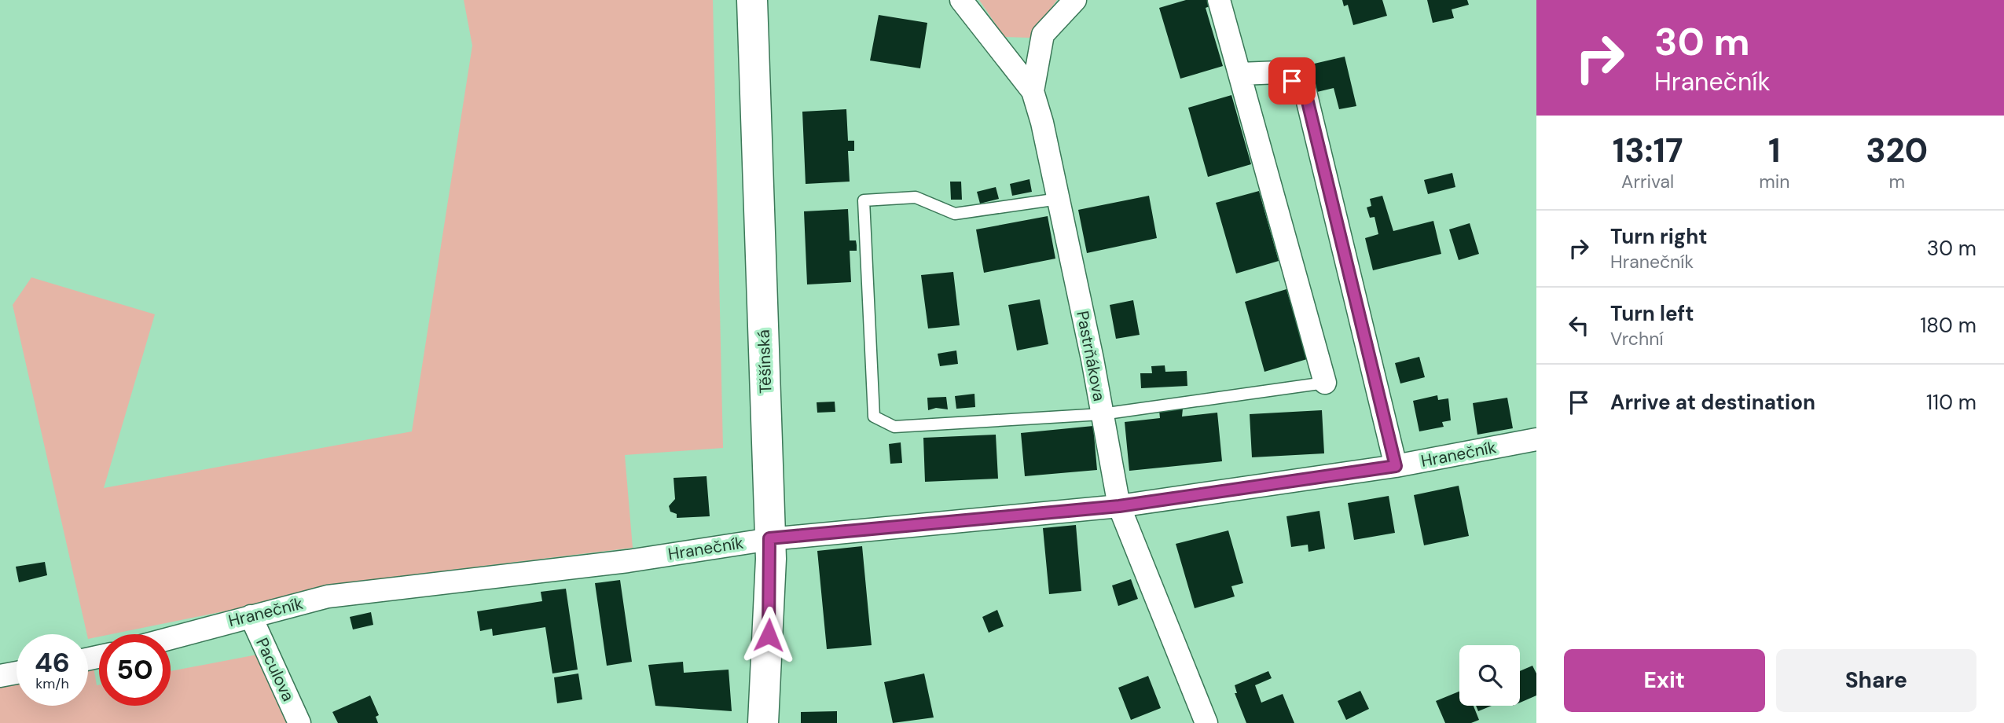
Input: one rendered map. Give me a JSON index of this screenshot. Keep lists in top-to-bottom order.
{
  "streets": {
    "main road": ["Těšínská"],
    "street": ["Pastrňákova", "Hranečník", "Paculova"]
  },
  "crossings": [
    ["Pastrňákova", "Hranečník"],
    ["Těšínská", "Hranečník"],
    ["Hranečník", "Paculova"]
  ],
  "page": {
    "turn": ["30 m", "Hranečník"],
    "eta": [
      "13:17",
      "Arrival",
      "1",
      "min",
      "320",
      "m"
    ],
    "list": [
      {
        "name": "Turn right",
        "note": "Hranečník",
        "value": "30 m"
      },
      {
        "name": "Turn left",
        "note": "Vrchní",
        "value": "180 m"
      },
      {
        "name": "Arrive at destination",
        "value": "110 m"
      }
    ],
    "speed": "46 km/h",
    "limit": "50",
    "buttons": ["Exit", "Share"]
  }
}
